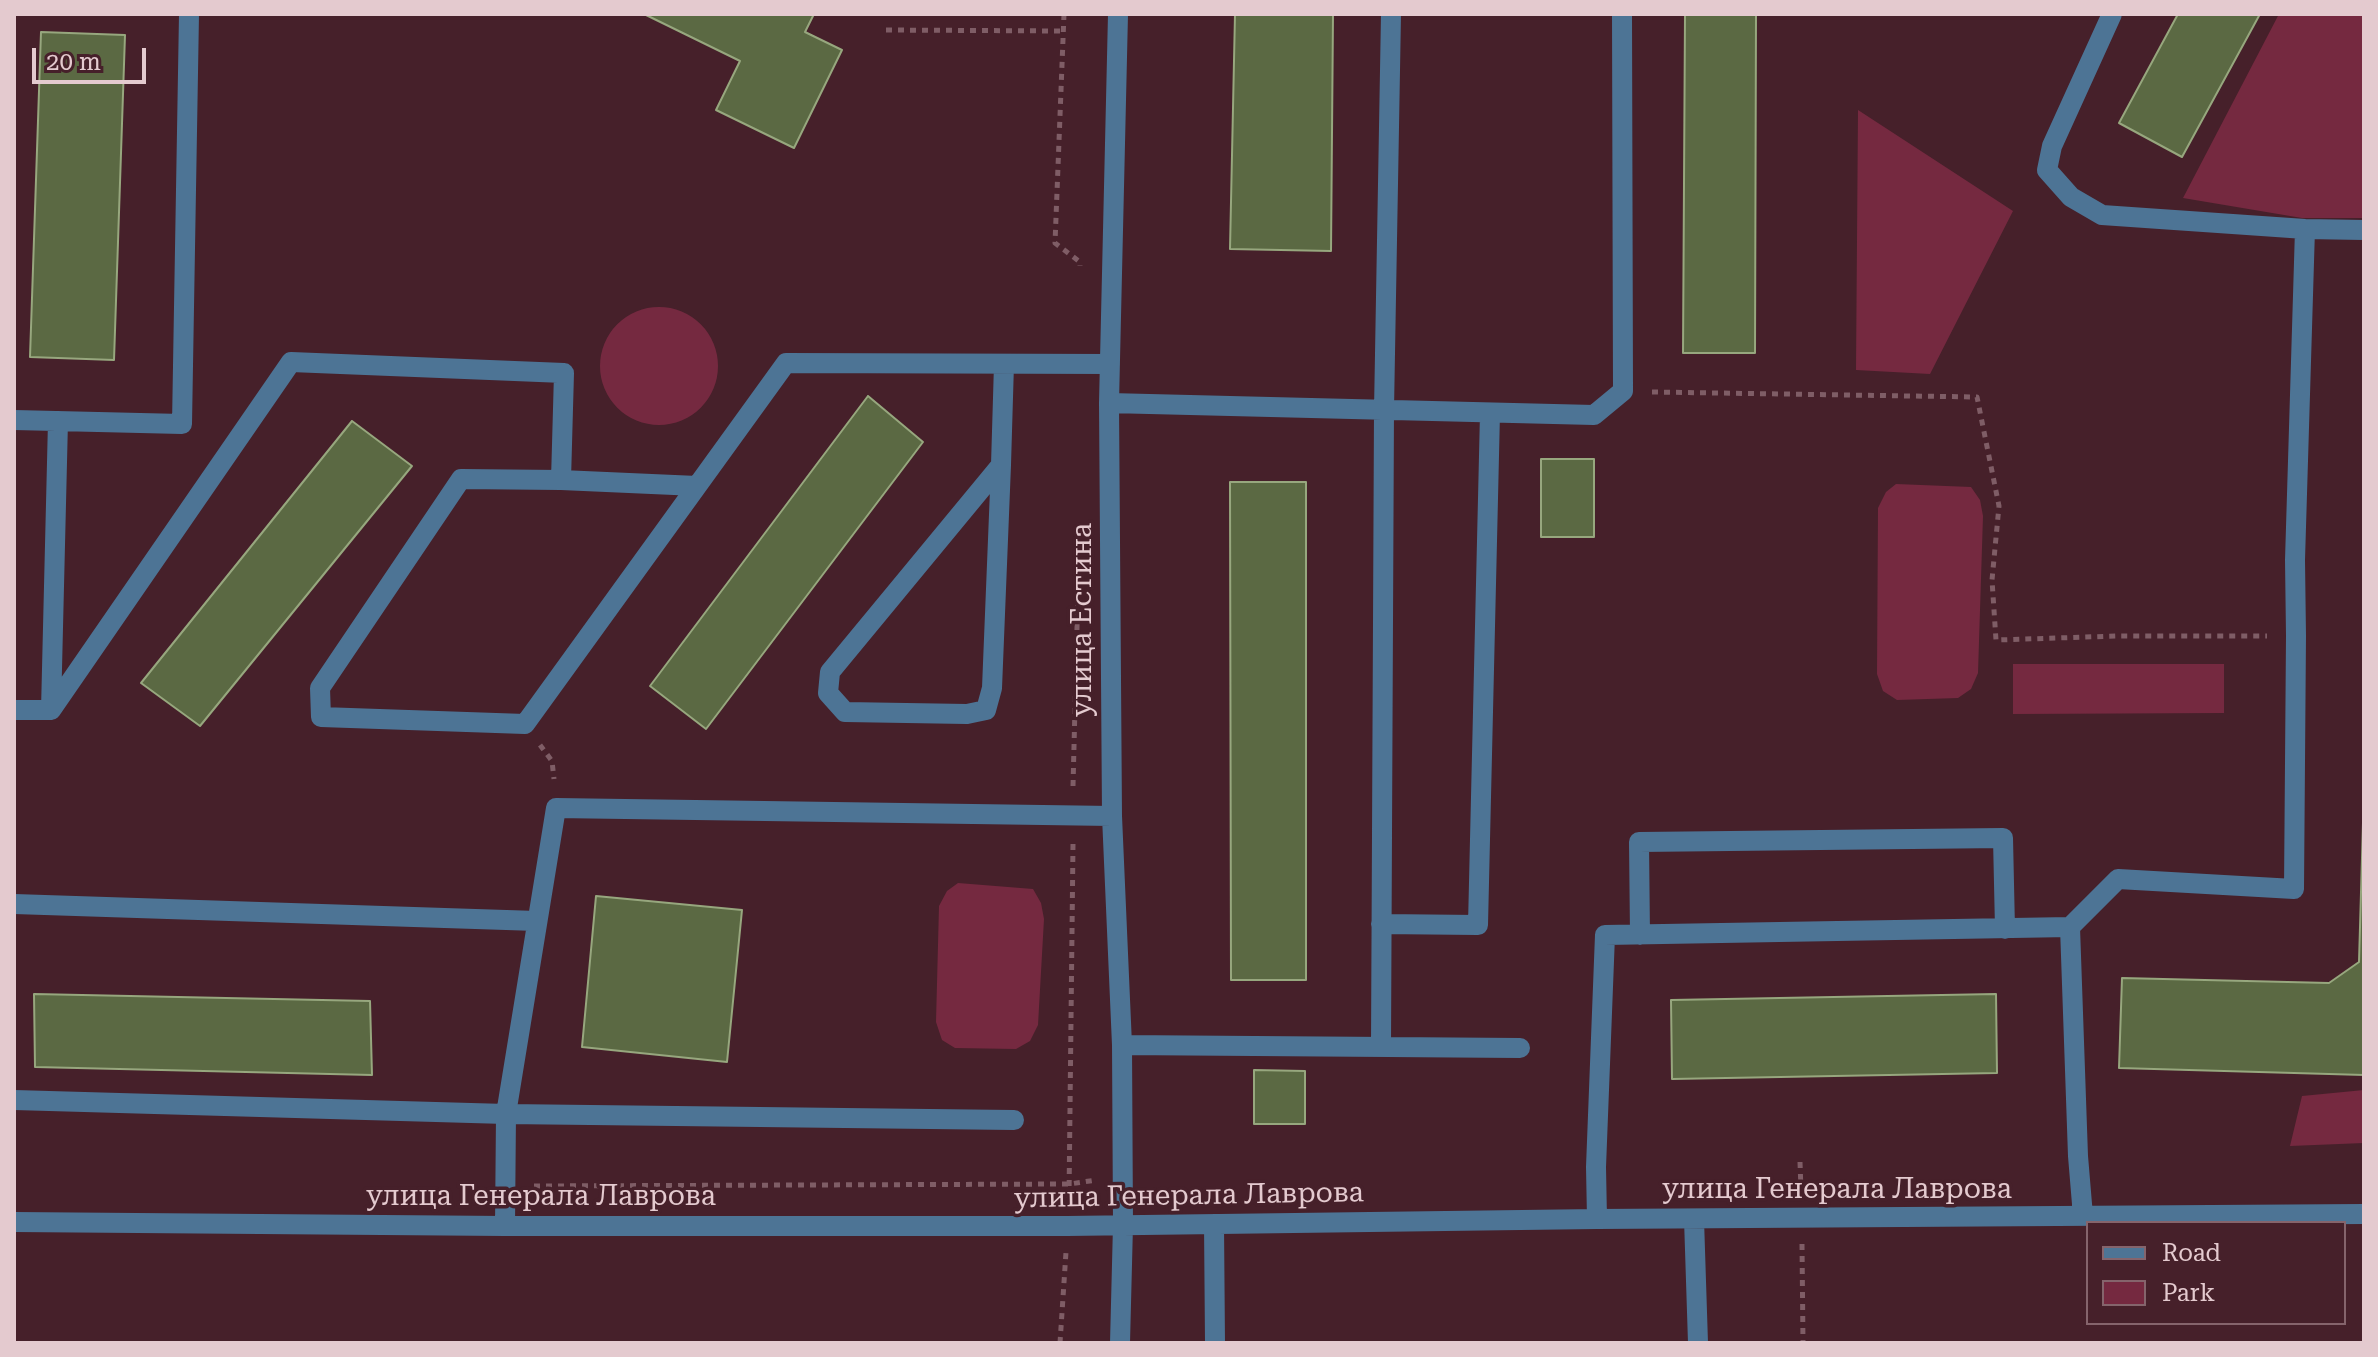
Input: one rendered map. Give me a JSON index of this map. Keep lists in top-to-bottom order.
{
  "streets": {
    "street": ["улица Естина", "улица Генерала Лаврова"]
  },
  "crossings": [
    ["улица Естина", "улица Генерала Лаврова"]
  ],
  "legend": ["Road", "Park"],
  "scale_bar": "20 m"
}
